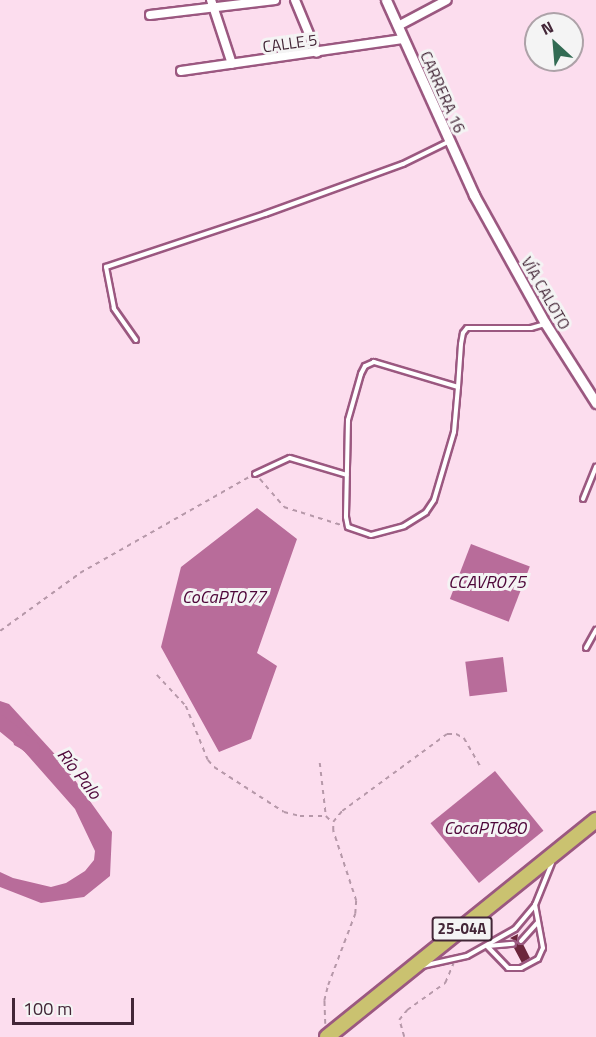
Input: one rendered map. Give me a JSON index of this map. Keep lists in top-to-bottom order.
{
  "streets": {
    "highway": ["25-04A"],
    "street": ["CALLE 5", "CARRERA 16", "VÍA CALOTO"]
  },
  "crossings": [
    ["CALLE 5", "CARRERA 16"],
    ["CARRERA 16", "VÍA CALOTO"]
  ],
  "water": [
    "CCAVR075",
    "CoCaPT077",
    "Río Palo",
    "CocaPT080"
  ],
  "scale_bar": "100 m",
  "north": "top left"
}
